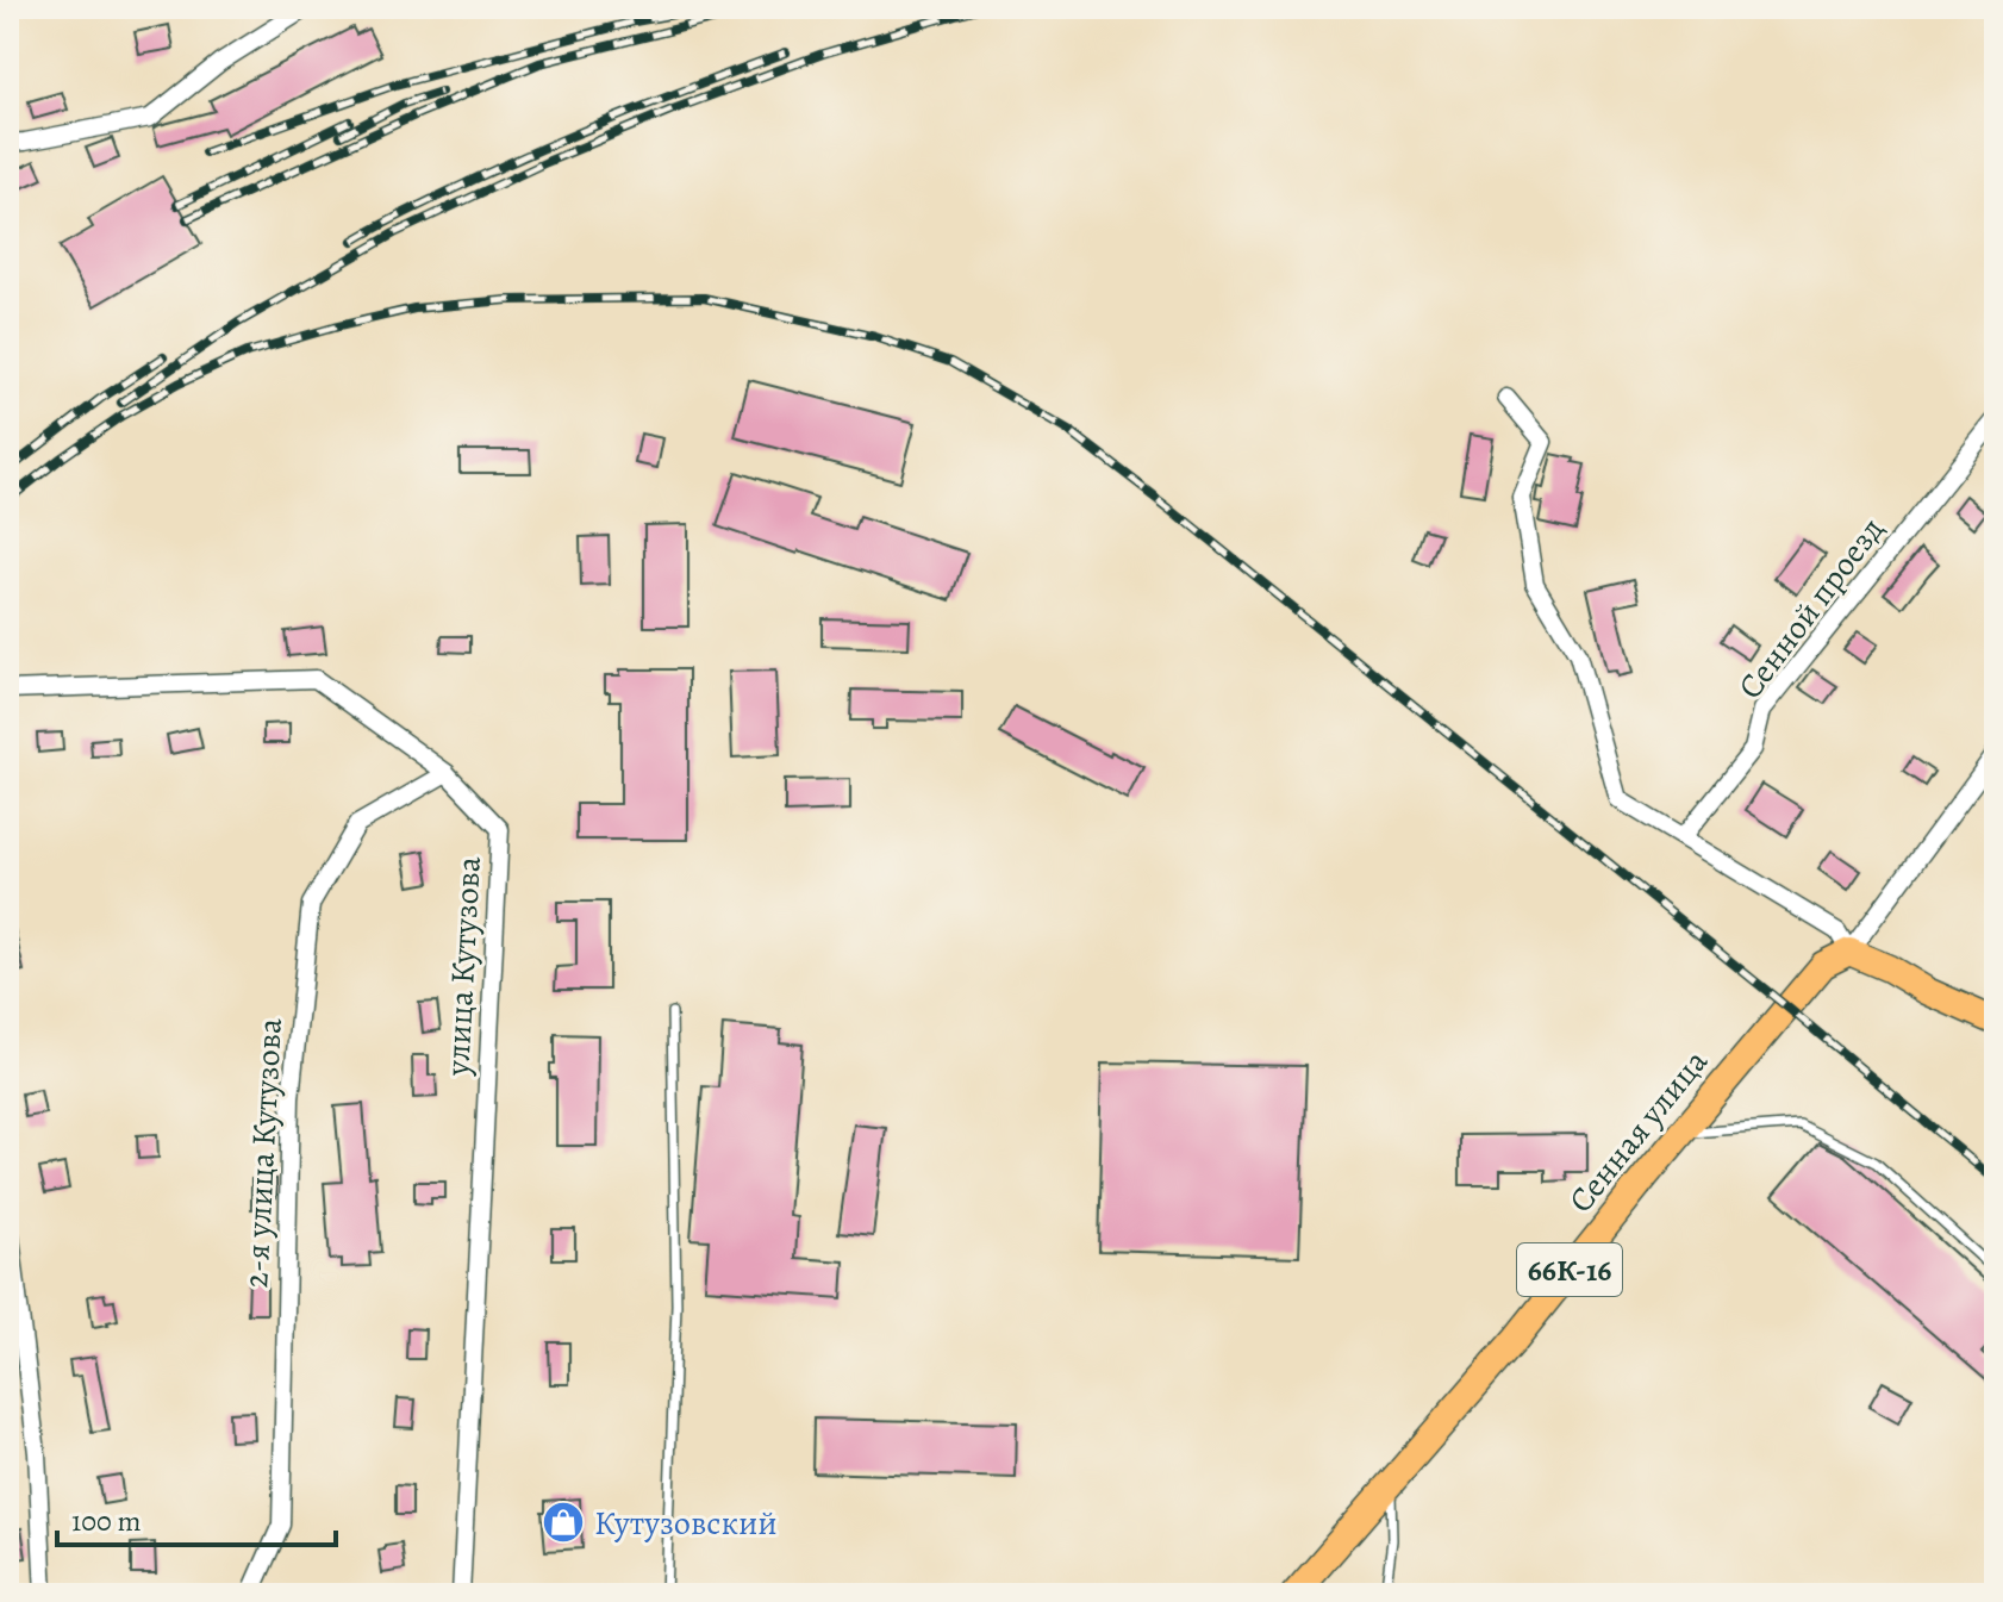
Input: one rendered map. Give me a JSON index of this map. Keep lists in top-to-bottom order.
{
  "streets": {
    "main road": ["Сенная улица", "66К-16"],
    "street": ["Сенной проезд", "улица Кутузова", "2-я улица Кутузова"]
  },
  "crossings": [
    ["улица Кутузова", "2-я улица Кутузова"]
  ],
  "places": {
    "shop": ["Кутузовский"]
  },
  "scale_bar": "100 m"
}
